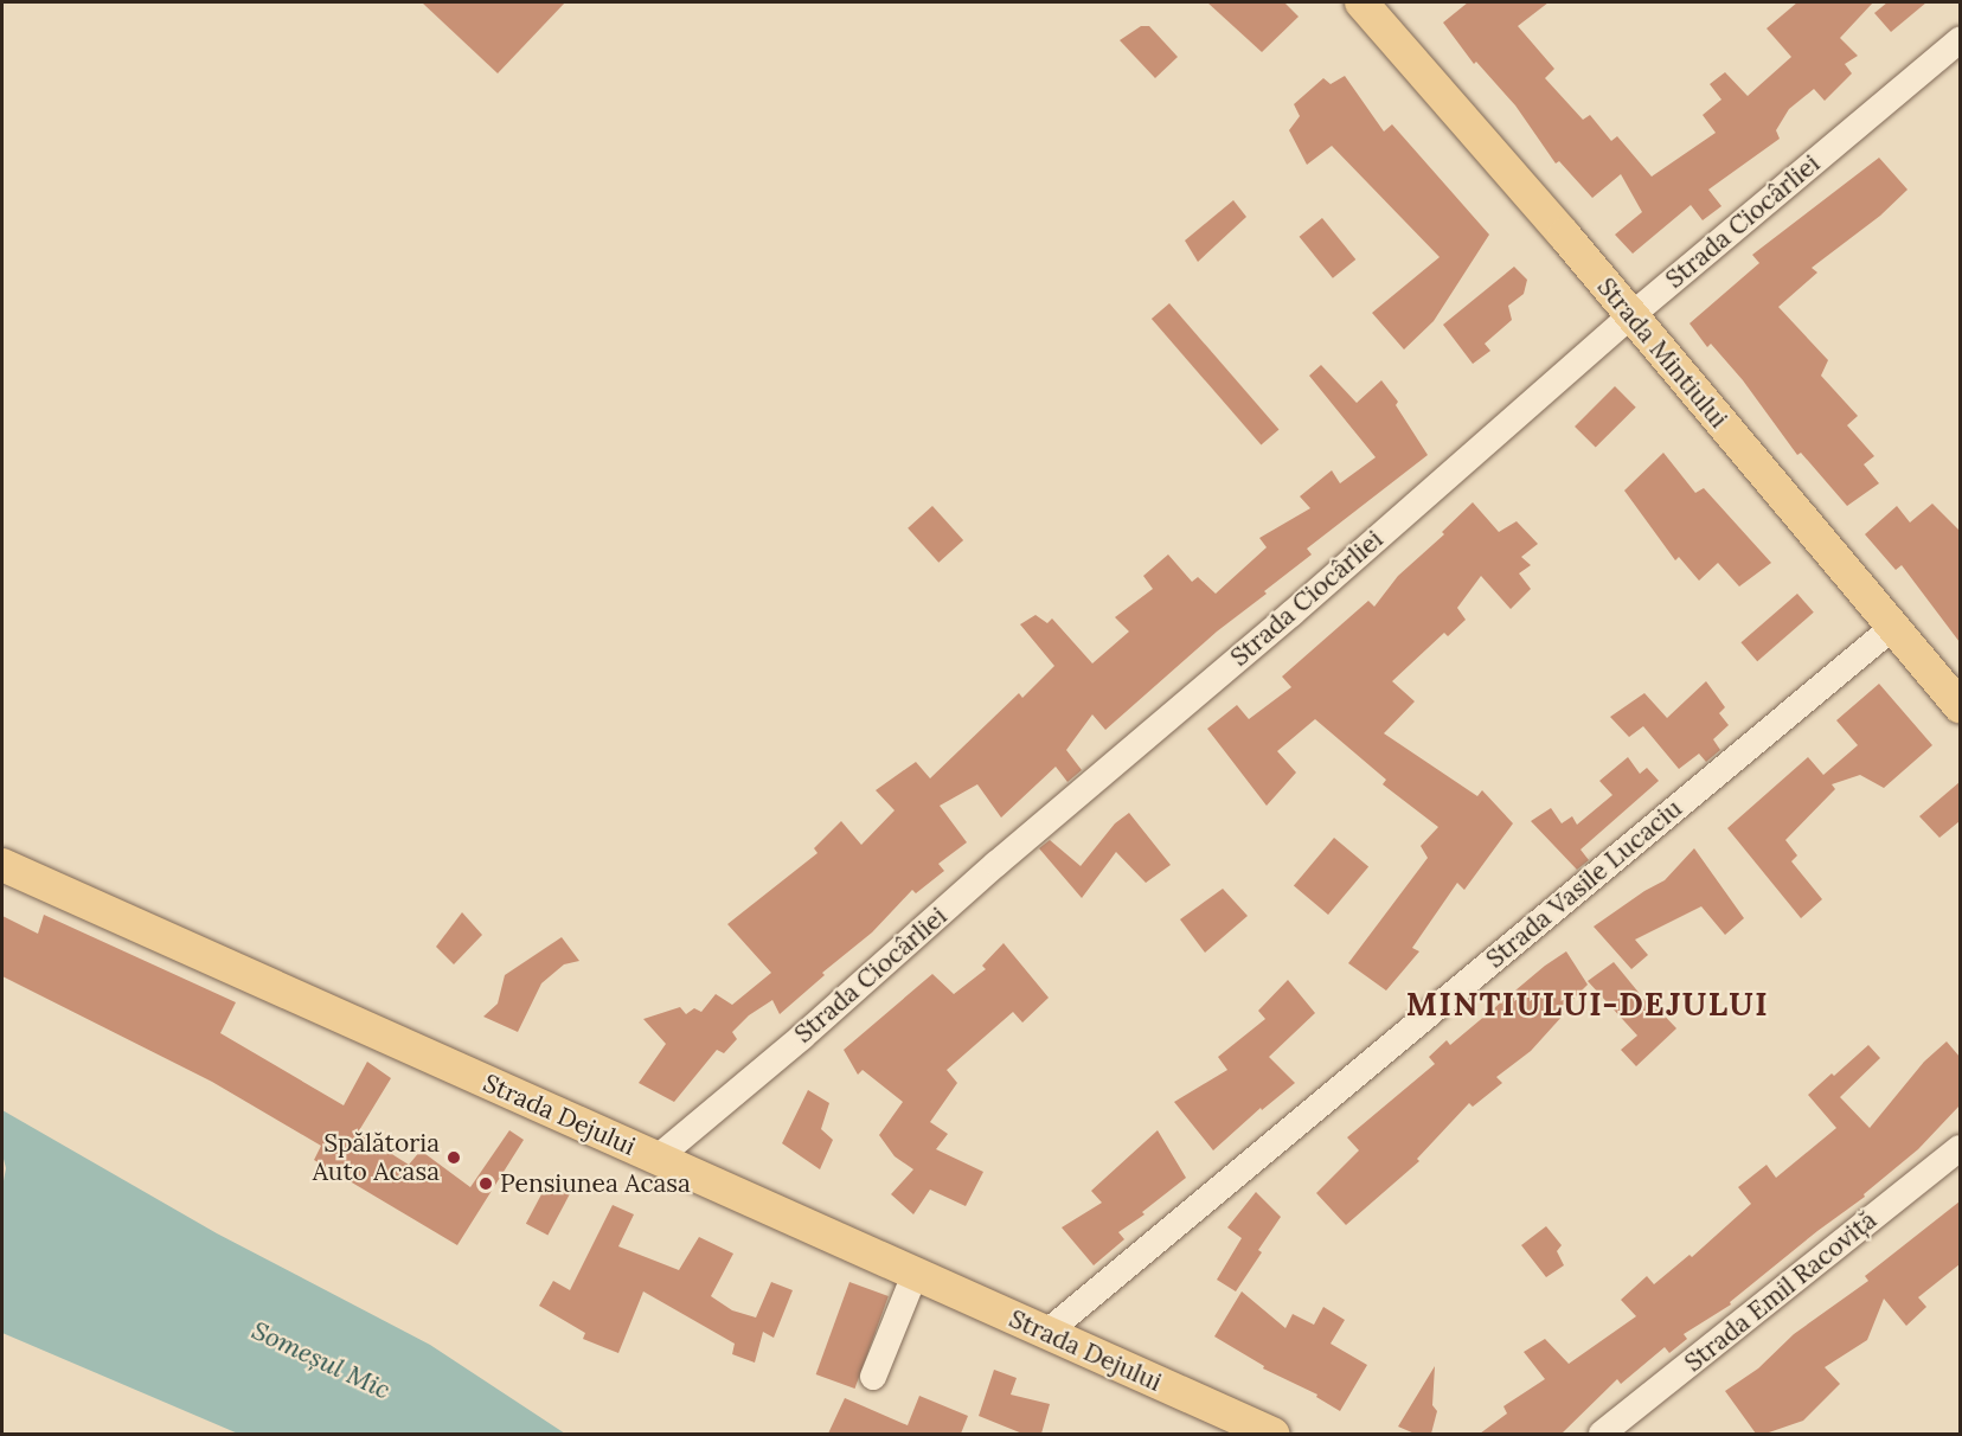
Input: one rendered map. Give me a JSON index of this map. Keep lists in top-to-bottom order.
{
  "streets": {
    "main road": ["Strada Mintiului", "Strada Dejului"],
    "street": ["Strada Ciocârliei", "Strada Vasile Lucaciu", "Strada Emil Racoviță"]
  },
  "crossings": [
    ["Strada Ciocârliei", "Strada Mintiului"],
    ["Strada Ciocârliei", "Strada Dejului"],
    ["Strada Mintiului", "Strada Vasile Lucaciu"],
    ["Strada Vasile Lucaciu", "Strada Dejului"]
  ],
  "districts": ["MINTIULUI-DEJULUI"],
  "water": ["Someșul Mic"],
  "places": ["Spălătoria Auto Acasa", "Pensiunea Acasa"]
}
